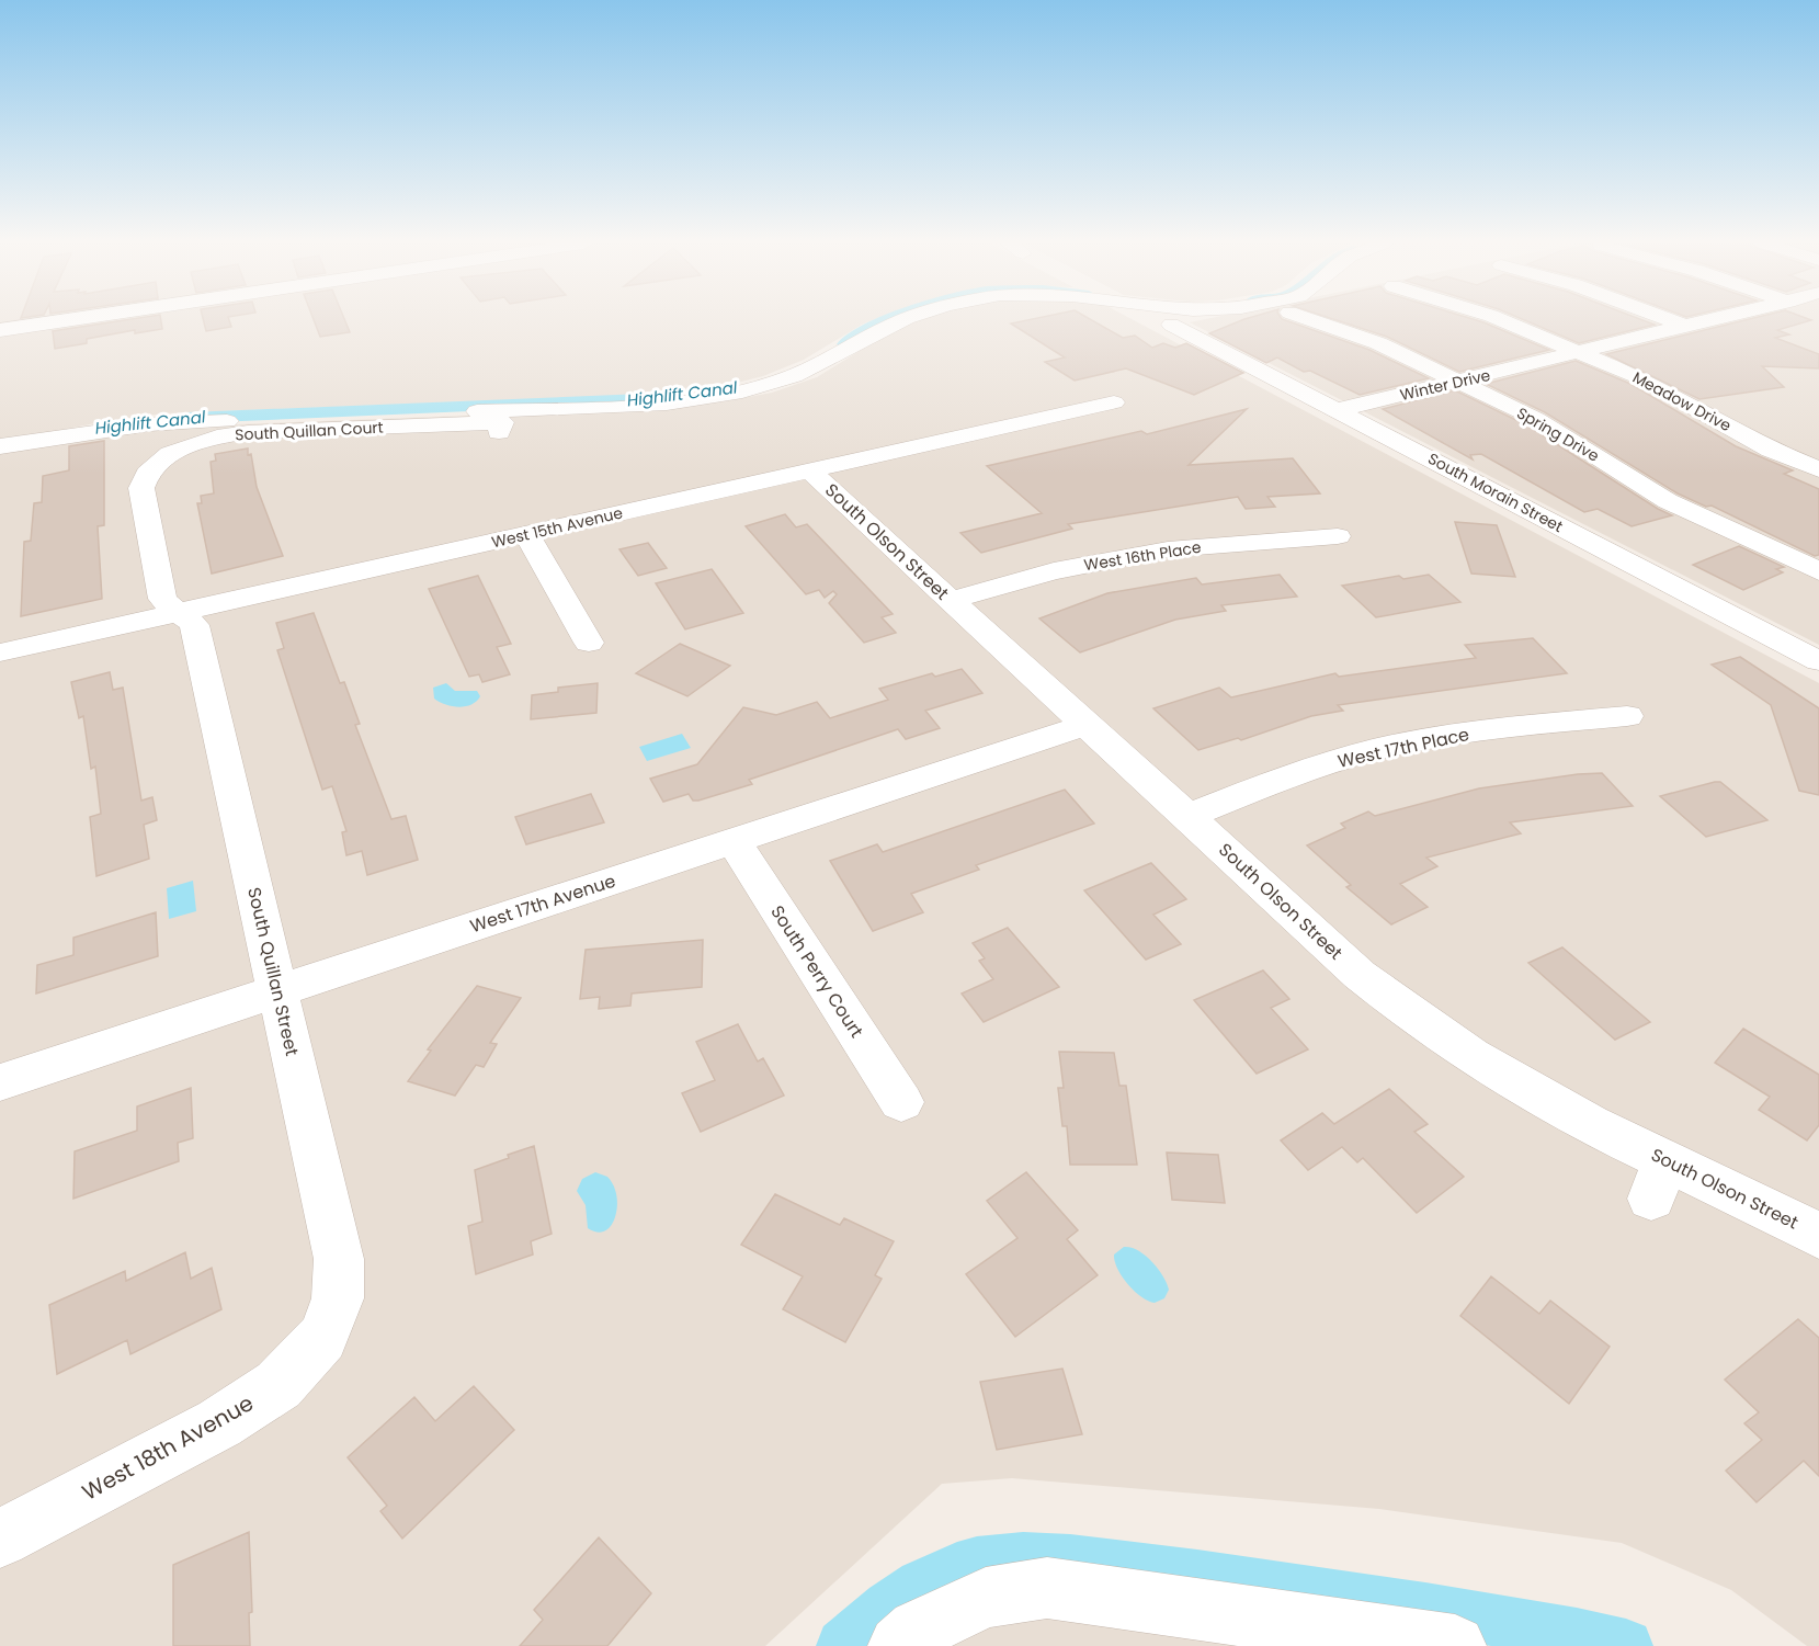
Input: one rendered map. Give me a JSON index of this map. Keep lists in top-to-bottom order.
{
  "streets": {
    "street": [
      "Winter Drive",
      "Meadow Drive",
      "South Quillan Court",
      "Spring Drive",
      "South Morain Street",
      "West 15th Avenue",
      "South Olson Street",
      "West 16th Place",
      "West 17th Place",
      "West 17th Avenue",
      "South Quillan Street",
      "South Perry Court",
      "West 18th Avenue"
    ]
  },
  "crossings": [
    ["Winter Drive", "Meadow Drive"],
    ["Winter Drive", "Spring Drive"],
    ["Winter Drive", "South Morain Street"],
    ["South Quillan Court", "West 15th Avenue"],
    ["South Quillan Court", "South Quillan Street"],
    ["West 15th Avenue", "South Olson Street"],
    ["West 15th Avenue", "South Quillan Street"],
    ["South Olson Street", "West 16th Place"],
    ["South Olson Street", "West 17th Place"],
    ["South Olson Street", "West 17th Avenue"],
    ["West 17th Avenue", "South Quillan Street"],
    ["West 17th Avenue", "South Perry Court"],
    ["South Quillan Street", "West 18th Avenue"]
  ],
  "water": ["Highlift Canal"]
}
